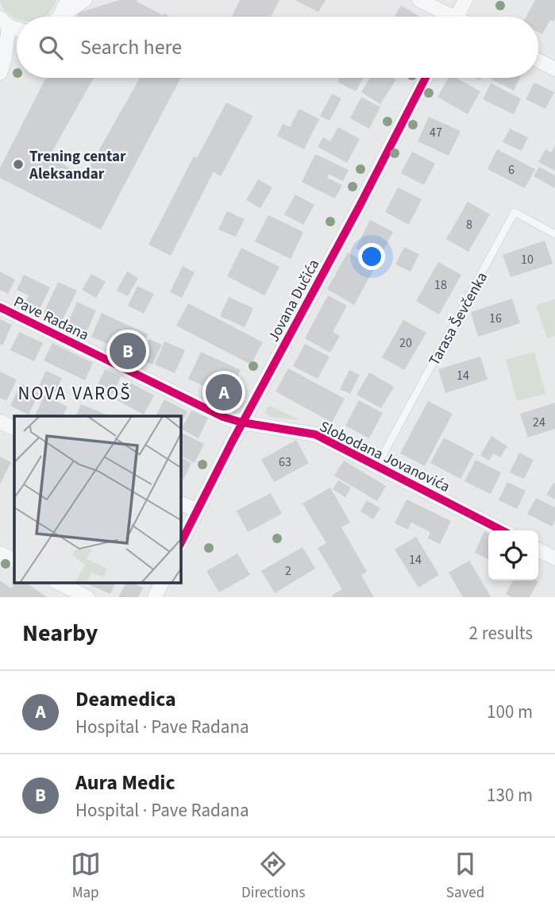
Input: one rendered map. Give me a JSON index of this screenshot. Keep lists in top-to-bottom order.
{
  "streets": {
    "street": ["Jovana Dučića", "Pave Radana", "Slobodana Jovanovića"],
    "lane": ["Tarasa Ševčenka"]
  },
  "crossings": [
    ["Jovana Dučića", "Pave Radana"],
    ["Jovana Dučića", "Slobodana Jovanovića"],
    ["Pave Radana", "Slobodana Jovanovića"],
    ["Tarasa Ševčenka", "Slobodana Jovanovića"]
  ],
  "districts": ["NOVA VAROŠ"],
  "places": ["Trening centar Aleksandar"],
  "house_numbers": [
    "47",
    "6",
    "8",
    "10",
    "18",
    "16",
    "20",
    "14",
    "24",
    "63",
    "14",
    "2"
  ],
  "page": {
    "search": "Search here",
    "pins": ["B", "A"],
    "heading": ["Nearby", "2 results"],
    "list": [
      {
        "mark": "A",
        "name": "Deamedica",
        "note": "Hospital · Pave Radana",
        "value": "100 m"
      },
      {
        "mark": "B",
        "name": "Aura Medic",
        "note": "Hospital · Pave Radana",
        "value": "130 m"
      }
    ],
    "nav": ["Map", "Directions", "Saved"]
  }
}
